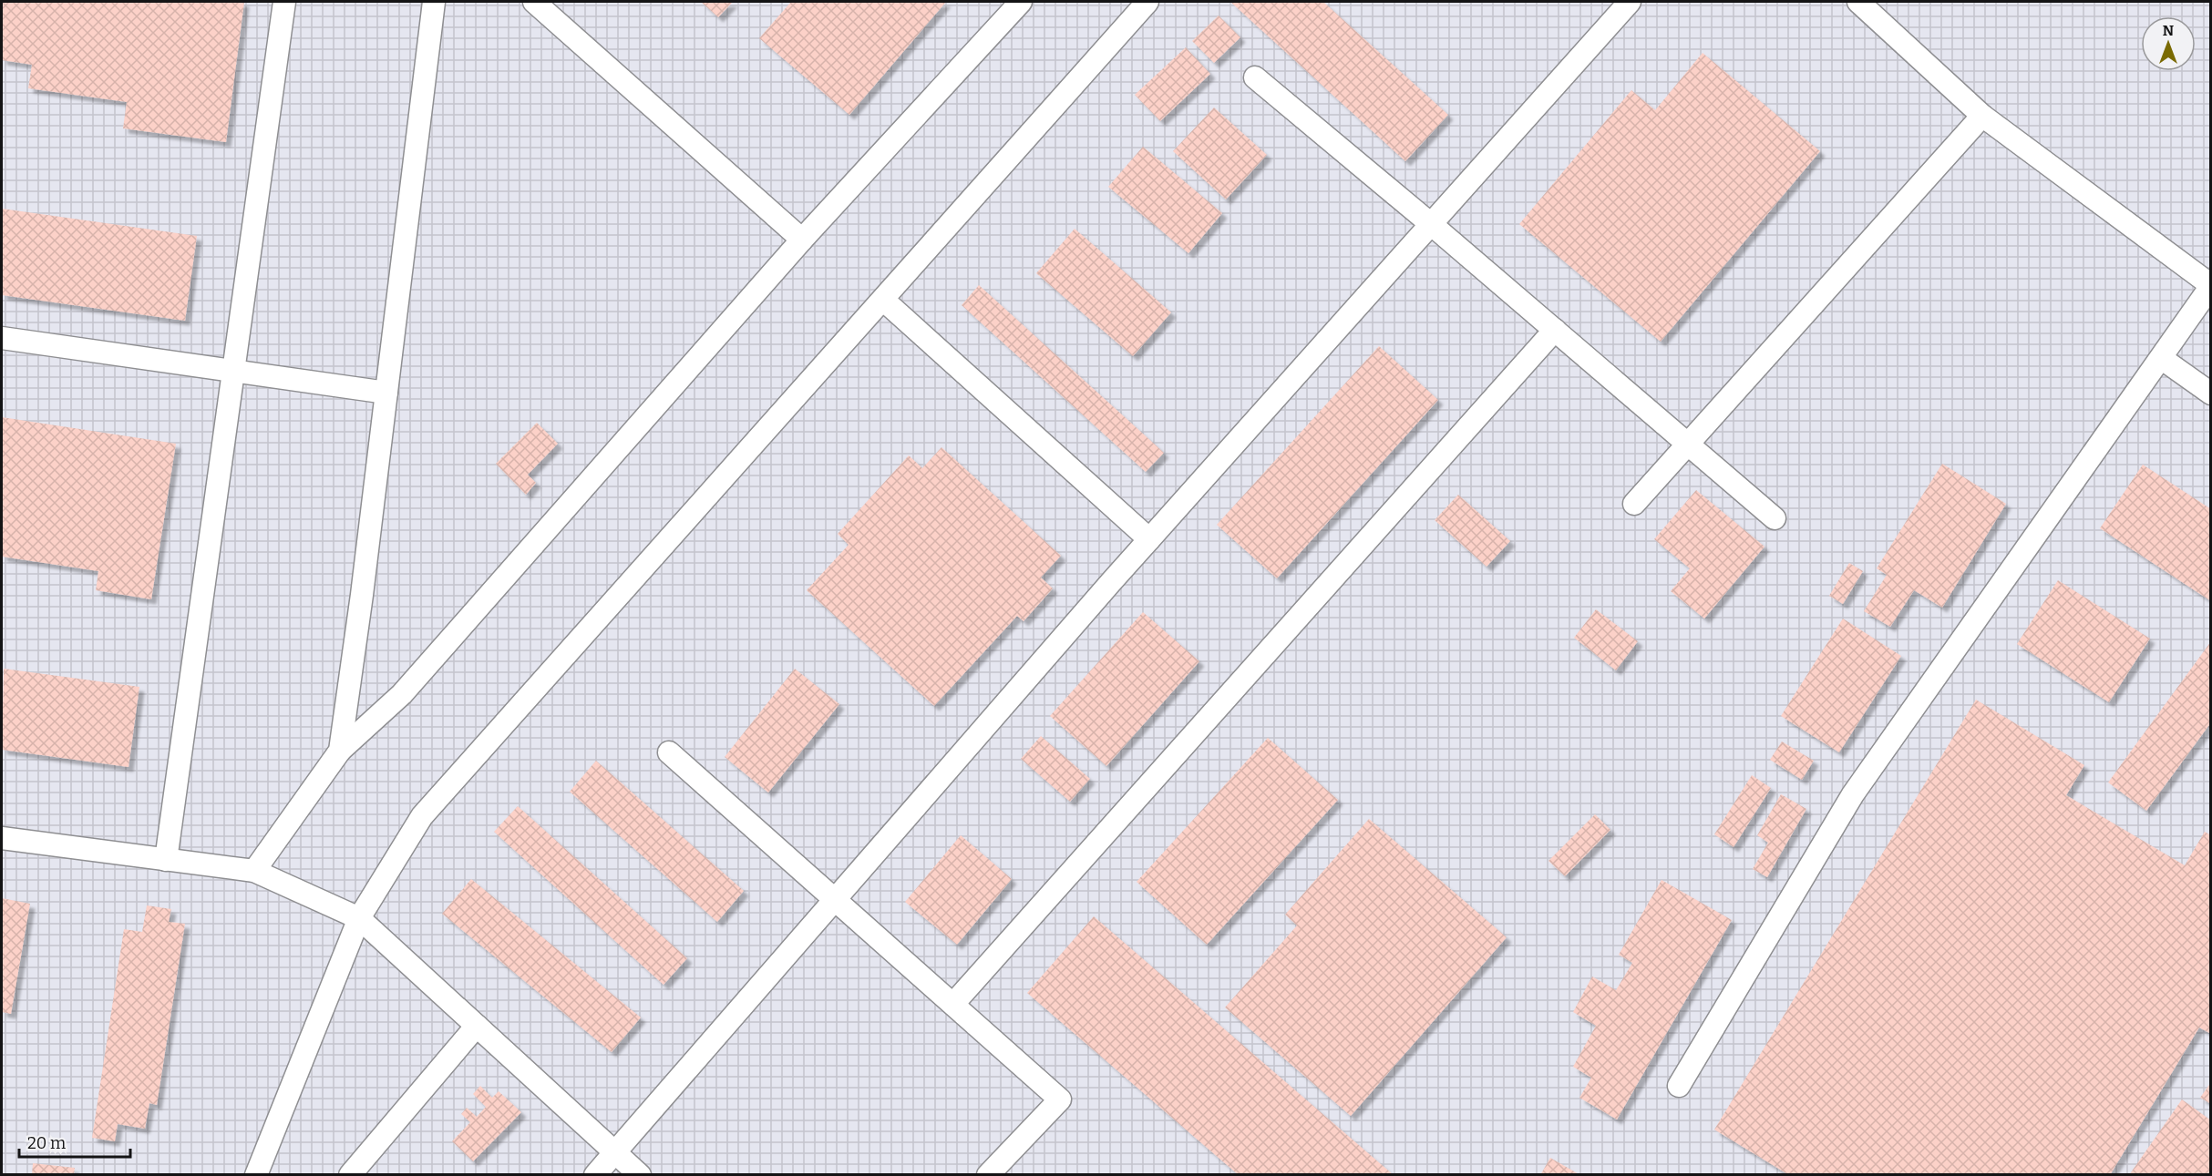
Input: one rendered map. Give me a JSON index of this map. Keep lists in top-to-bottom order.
{
  "scale_bar": "20 m",
  "north": "top"
}
